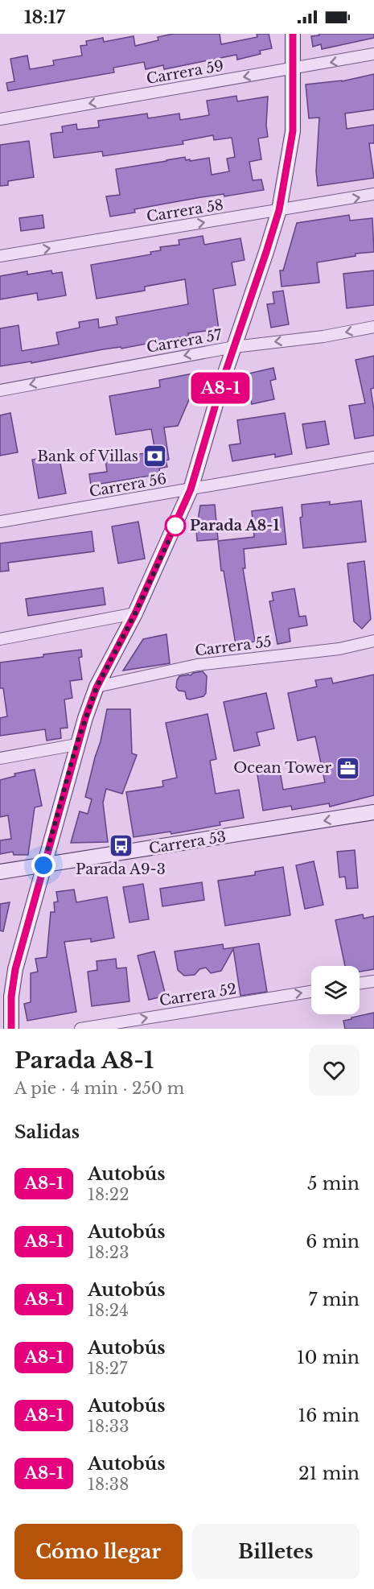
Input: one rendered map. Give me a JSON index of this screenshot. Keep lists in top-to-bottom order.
{
  "streets": {
    "street": [
      "Carrera 59",
      "Carrera 58",
      "Carrera 57",
      "Carrera 56",
      "Carrera 55",
      "Carrera 53",
      "Carrera 52"
    ]
  },
  "one_way": [
    "Carrera 59",
    "Carrera 58",
    "Carrera 57",
    "Carrera 53",
    "Carrera 52"
  ],
  "places": {
    "bank": ["Bank of Villas"],
    "other": ["Parada A8-1"],
    "office": ["Ocean Tower"],
    "bus stop": ["Parada A9-3"]
  },
  "lines": ["bus line A8-1"],
  "page": {
    "status": "18:17",
    "on_map": "A8-1",
    "heading": [
      ["Parada A8-1", "A pie · 4 min · 250 m"],
      "Salidas"
    ],
    "list": [
      {
        "mark": "A8-1",
        "name": "Autobús",
        "note": "18:22",
        "value": "5 min"
      },
      {
        "mark": "A8-1",
        "name": "Autobús",
        "note": "18:23",
        "value": "6 min"
      },
      {
        "mark": "A8-1",
        "name": "Autobús",
        "note": "18:24",
        "value": "7 min"
      },
      {
        "mark": "A8-1",
        "name": "Autobús",
        "note": "18:27",
        "value": "10 min"
      },
      {
        "mark": "A8-1",
        "name": "Autobús",
        "note": "18:33",
        "value": "16 min"
      },
      {
        "mark": "A8-1",
        "name": "Autobús",
        "note": "18:38",
        "value": "21 min"
      }
    ],
    "buttons": ["Cómo llegar", "Billetes"]
  }
}
